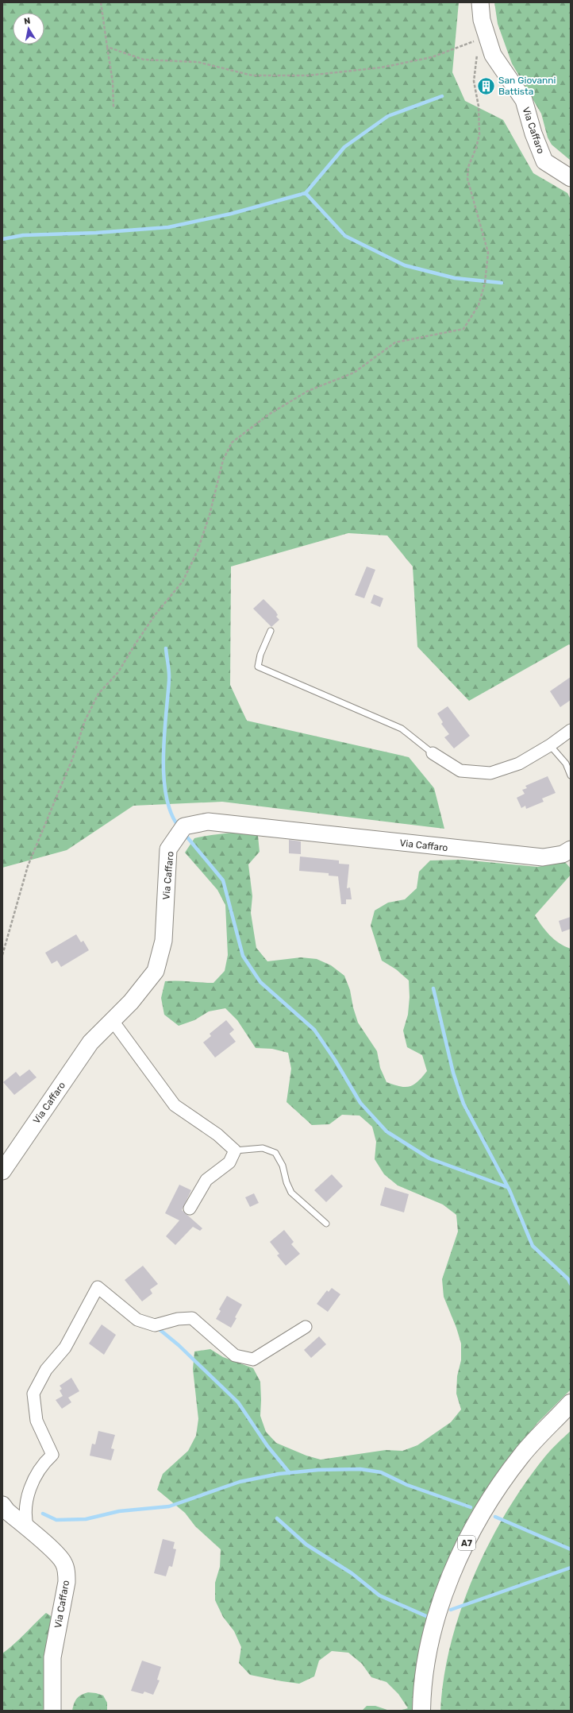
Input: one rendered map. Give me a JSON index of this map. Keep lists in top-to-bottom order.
{
  "streets": {
    "highway": ["A7"],
    "street": ["Via Caffaro"]
  },
  "places": {
    "building": ["San Giovanni Battista"]
  },
  "north": "top"
}
